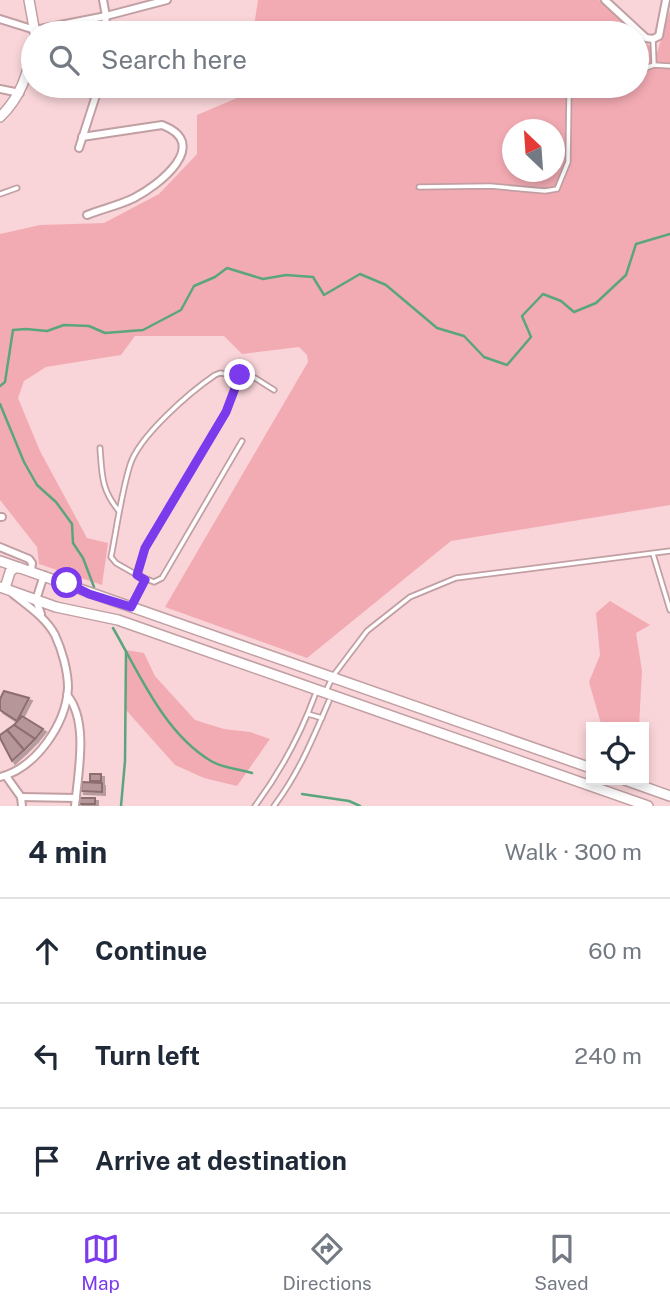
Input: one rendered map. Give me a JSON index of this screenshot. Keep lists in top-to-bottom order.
{
  "north": "top left",
  "page": {
    "search": "Search here",
    "heading": ["4 min", "Walk · 300 m"],
    "list": [
      ["Continue", "60 m"],
      ["Turn left", "240 m"],
      "Arrive at destination"
    ],
    "nav": ["Map", "Directions", "Saved"]
  }
}
